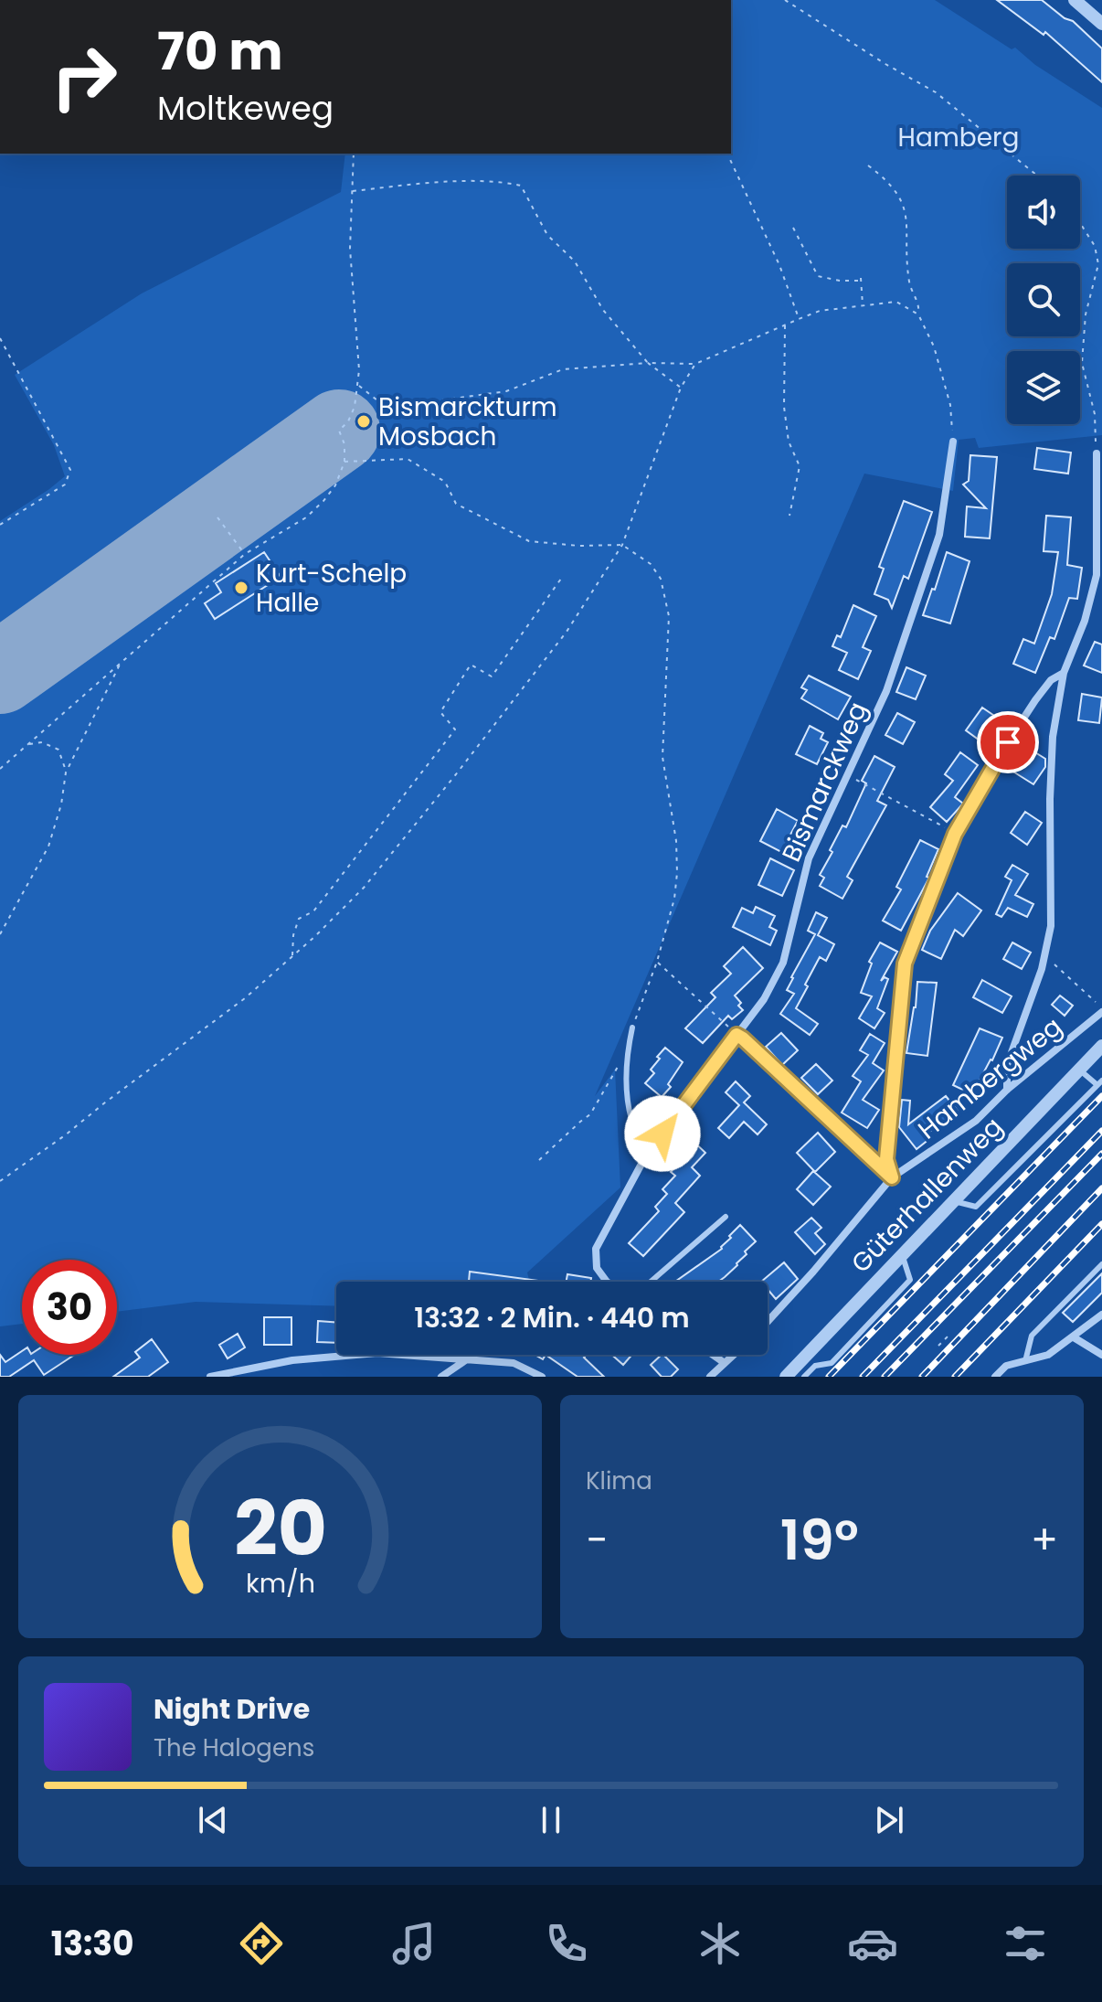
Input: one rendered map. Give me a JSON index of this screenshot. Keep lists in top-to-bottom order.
{
  "streets": {
    "street": ["Bismarckweg", "Hambergweg", "Güterhallenweg"]
  },
  "parks": ["Hamberg"],
  "places": ["Bismarckturm Mosbach", "Kurt-Schelp Halle"],
  "page": {
    "turn": ["70 m", "Moltkeweg"],
    "limit": "30",
    "trip": "13:32 · 2 Min. · 440 m",
    "tile": "Klima",
    "heat": ["−", "19°", "+"],
    "song": ["Night Drive", "The Halogens"],
    "tabs": "13:30",
    "gauge": ["20", "km/h"]
  }
}
